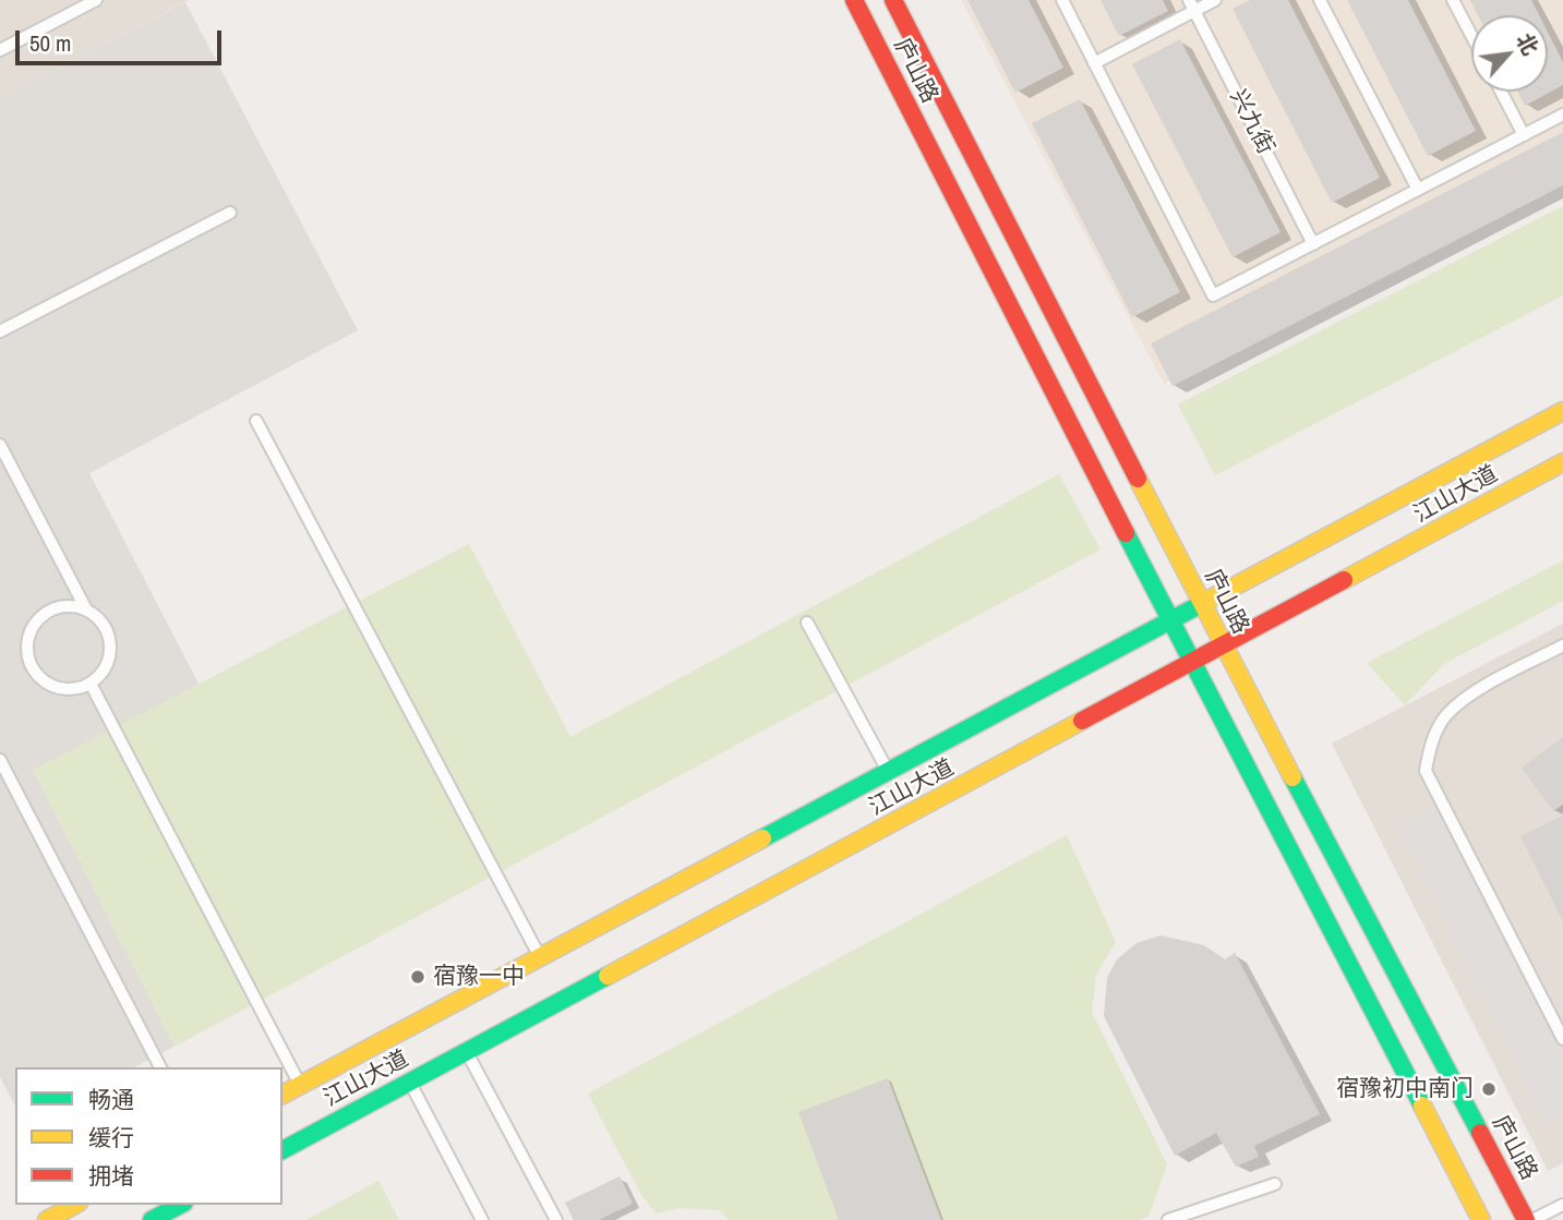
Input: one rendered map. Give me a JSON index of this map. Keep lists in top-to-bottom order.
{
  "streets": {
    "main road": ["庐山路", "江山大道"],
    "lane": ["兴九街"]
  },
  "crossings": [
    ["庐山路", "江山大道"]
  ],
  "places": ["宿豫一中", "宿豫初中南门"],
  "legend": ["畅通", "缓行", "拥堵"],
  "scale_bar": "50 m",
  "north": "top right"
}
